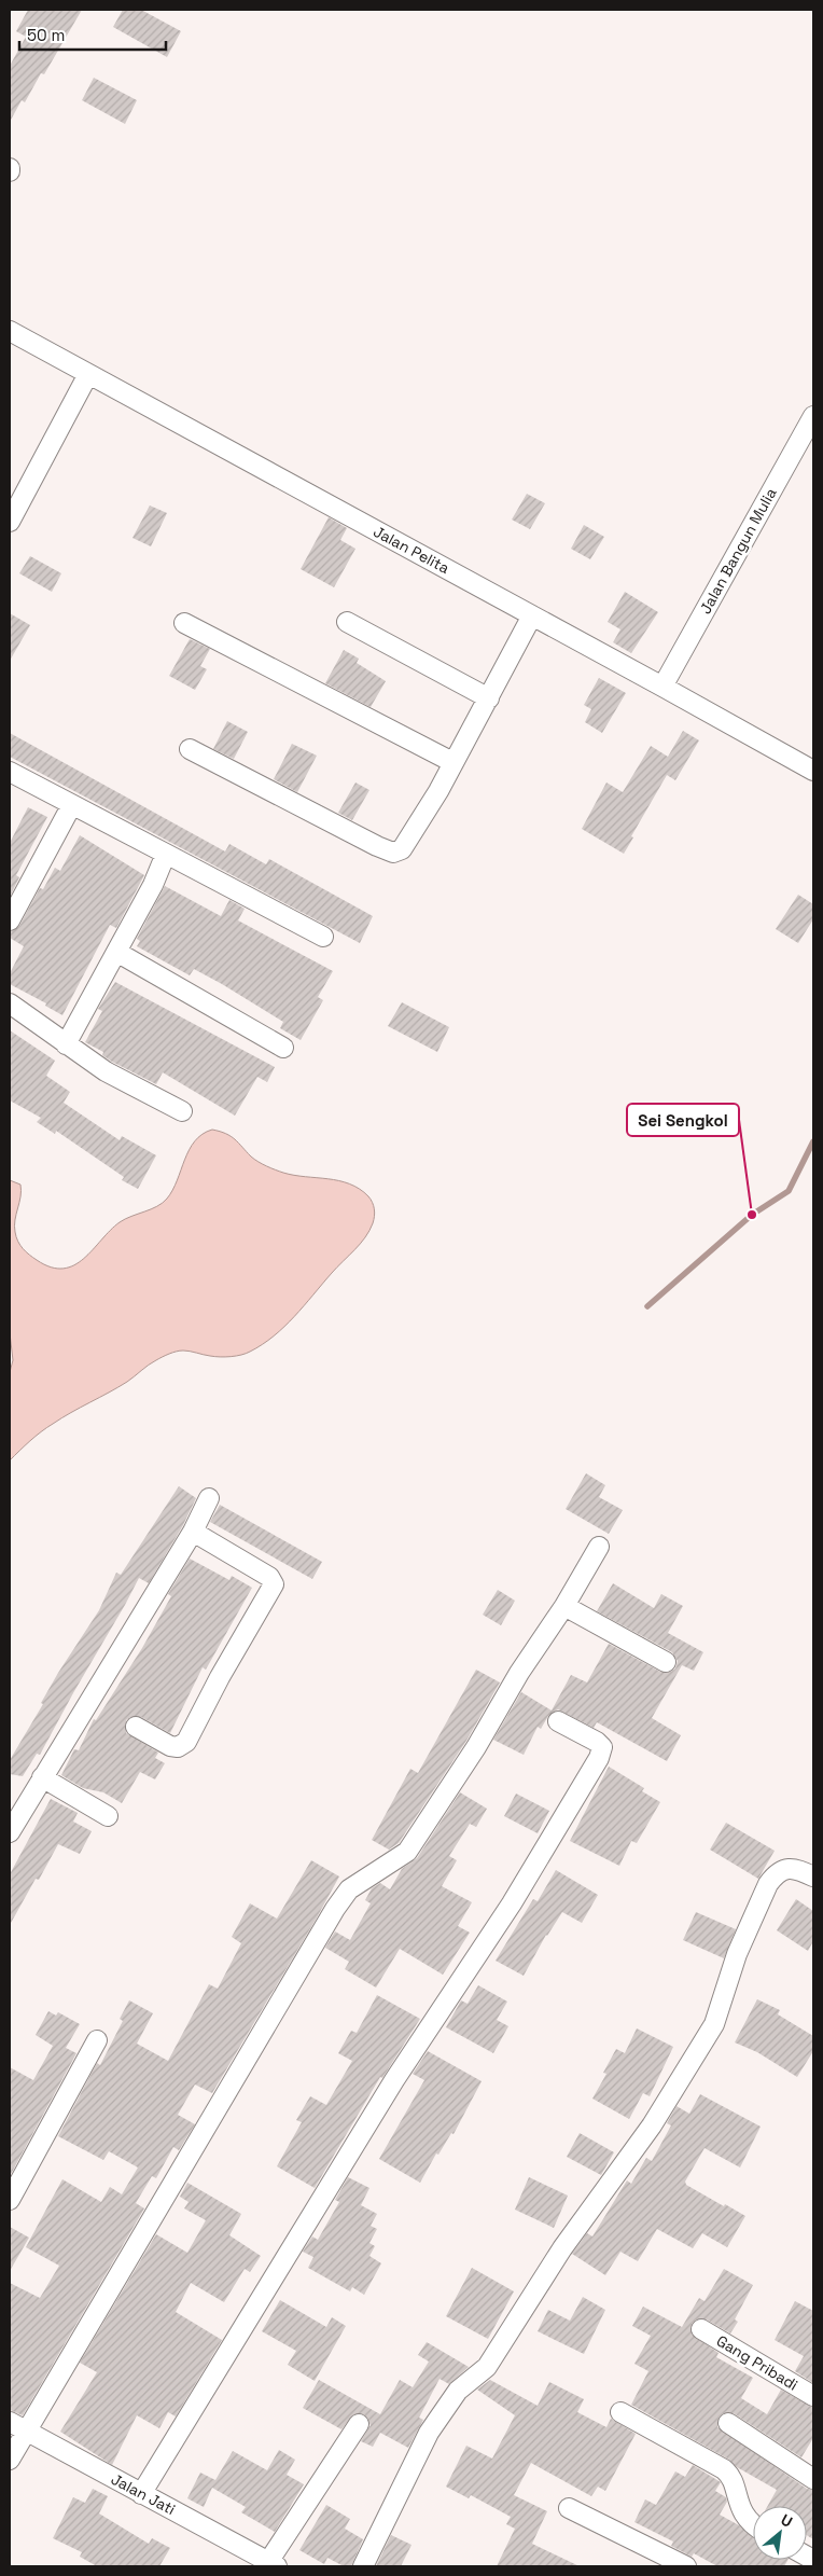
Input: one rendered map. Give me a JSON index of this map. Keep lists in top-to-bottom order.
{
  "streets": {
    "street": [
      "Jalan Pelita",
      "Jalan Bangun Mulia",
      "Gang Pribadi",
      "Jalan Jati"
    ]
  },
  "crossings": [
    ["Jalan Pelita", "Jalan Bangun Mulia"]
  ],
  "places": ["Sei Sengkol"],
  "scale_bar": "50 m",
  "north": "top right"
}
